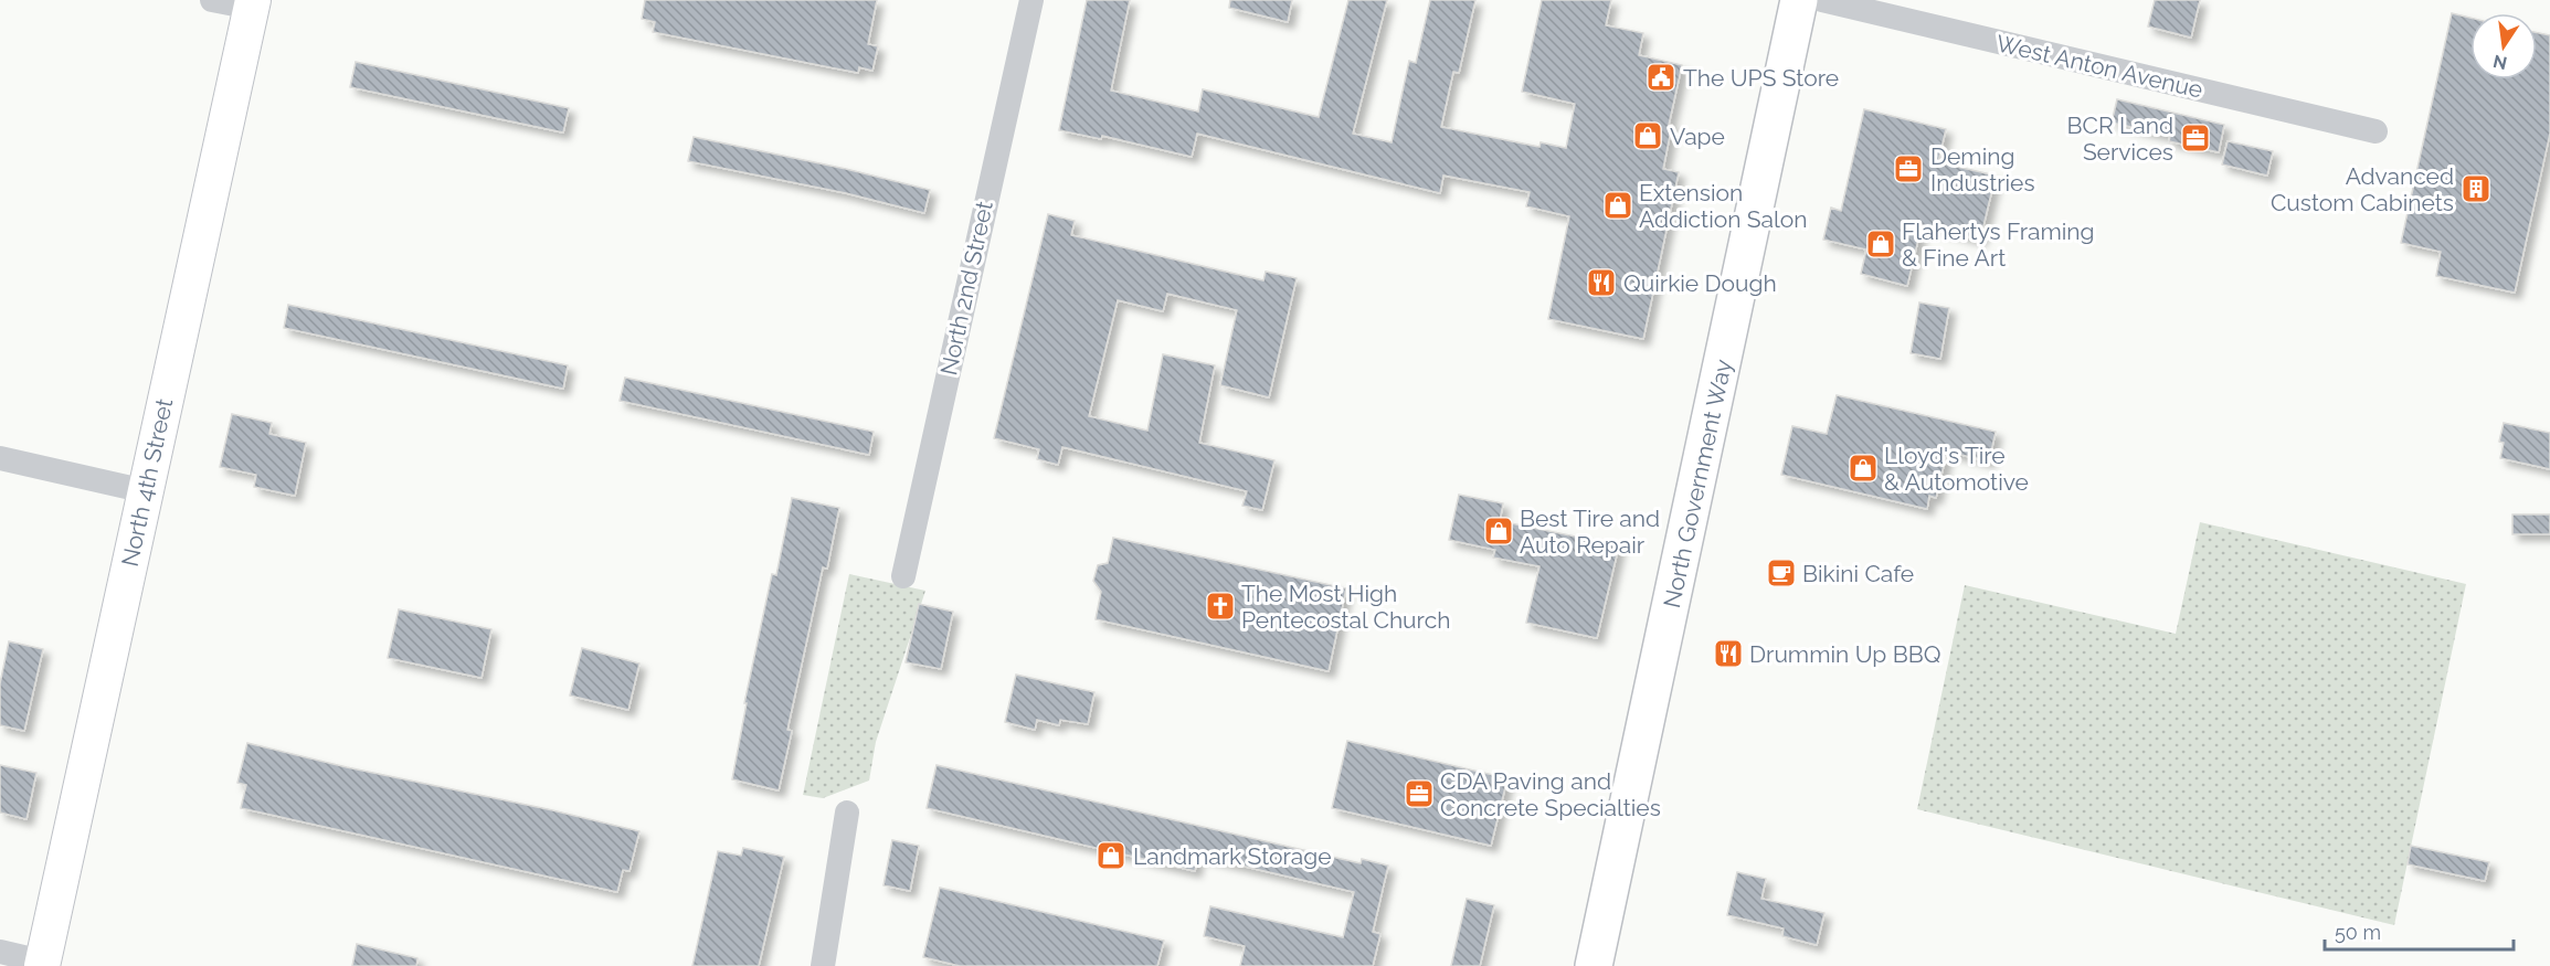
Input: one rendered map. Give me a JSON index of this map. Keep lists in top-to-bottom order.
{
  "streets": {
    "main road": ["North 4th Street", "North Government Way"],
    "street": ["West Anton Avenue", "North 2nd Street"]
  },
  "places": {
    "public building": ["The UPS Store"],
    "shop": [
      "Vape",
      "Extension Addiction Salon",
      "Flahertys Framing & Fine Art",
      "Lloyd's Tire & Automotive",
      "Best Tire and Auto Repair",
      "Landmark Storage"
    ],
    "office": ["BCR Land Services", "Deming Industries", "CDA Paving and Concrete Specialties"],
    "building": ["Advanced Custom Cabinets"],
    "restaurant": ["Quirkie Dough", "Drummin Up BBQ"],
    "cafe": ["Bikini Cafe"],
    "church": ["The Most High Pentecostal Church"]
  },
  "scale_bar": "50 m",
  "north": "bottom"
}
